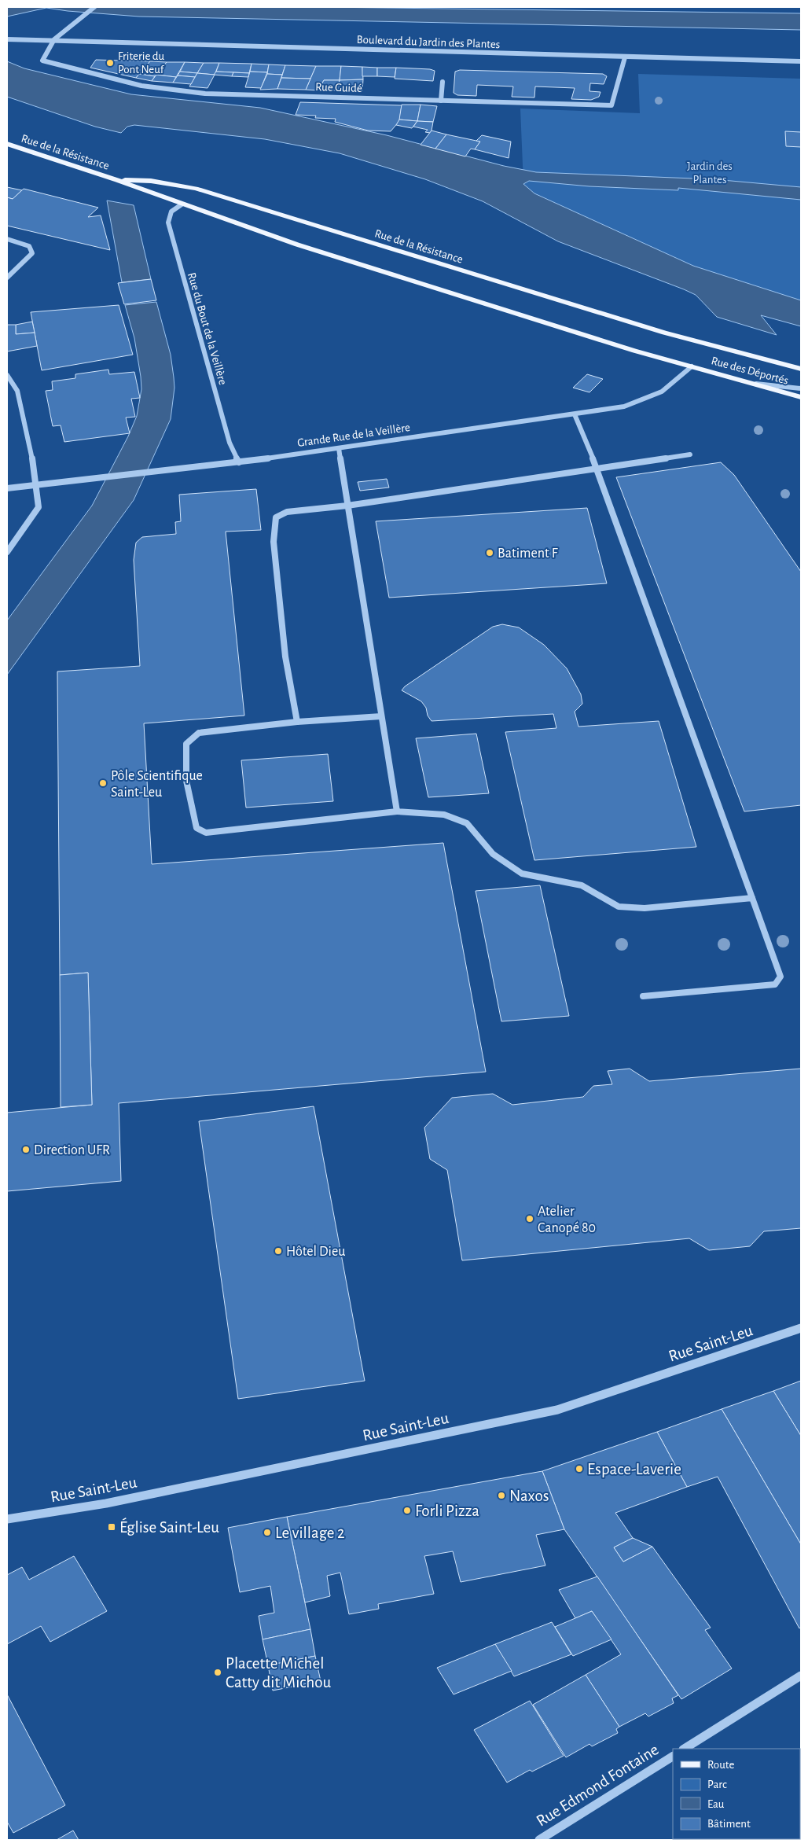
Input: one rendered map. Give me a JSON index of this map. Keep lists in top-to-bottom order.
{
  "streets": {
    "main road": ["Rue de la Résistance", "Rue des Déportés"],
    "street": [
      "Boulevard du Jardin des Plantes",
      "Rue Guidé",
      "Rue du Bout de la Veillère",
      "Grande Rue de la Veillère",
      "Rue Saint-Leu",
      "Rue Edmond Fontaine"
    ]
  },
  "crossings": [
    ["Boulevard du Jardin des Plantes", "Rue Guidé"],
    ["Rue de la Résistance", "Rue du Bout de la Veillère"],
    ["Rue de la Résistance", "Rue des Déportés"],
    ["Rue de la Résistance", "Grande Rue de la Veillère"],
    ["Rue du Bout de la Veillère", "Grande Rue de la Veillère"],
    ["Rue des Déportés", "Grande Rue de la Veillère"]
  ],
  "parks": ["Jardin des Plantes"],
  "places": {
    "other": [
      "Friterie du Pont Neuf",
      "Batiment F",
      "Pôle Scientifique Saint-Leu",
      "Direction UFR",
      "Atelier Canopé 80",
      "Hôtel Dieu",
      "Espace-Laverie",
      "Naxos",
      "Forli Pizza",
      "Le village 2",
      "Placette Michel Catty dit Michou"
    ],
    "transit": ["Église Saint-Leu"]
  },
  "legend": [
    "Route",
    "Parc",
    "Eau",
    "Bâtiment"
  ]
}
